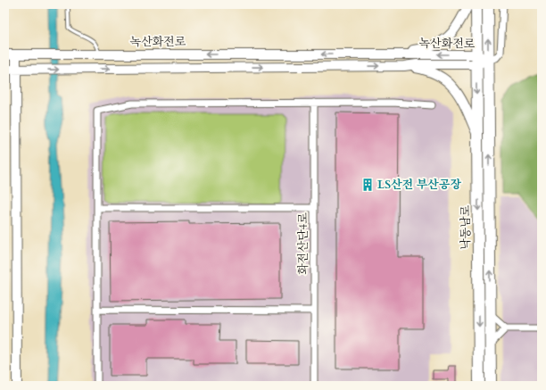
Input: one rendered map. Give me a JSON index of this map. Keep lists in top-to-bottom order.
{
  "streets": {
    "main road": ["녹산화전로", "낙동남로"],
    "street": ["화전산단4로"]
  },
  "crossings": [
    ["녹산화전로", "낙동남로"]
  ],
  "places": {
    "building": ["LS산전 부산공장"]
  }
}
